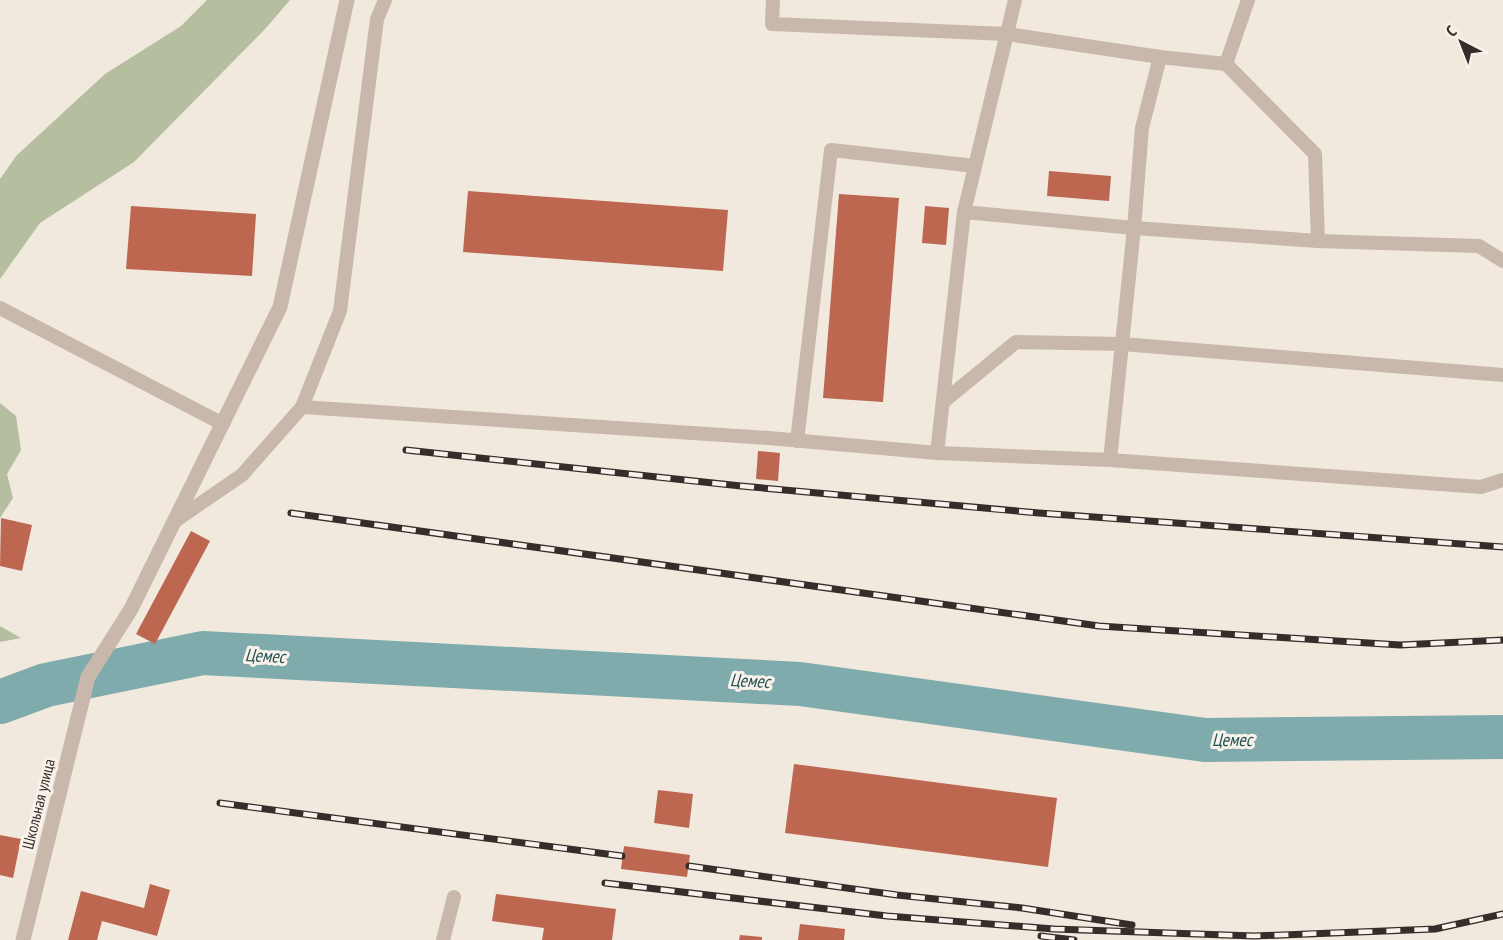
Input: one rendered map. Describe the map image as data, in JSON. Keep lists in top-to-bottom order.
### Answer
{
  "streets": {
    "street": ["Школьная улица"]
  },
  "water": ["Цемес"],
  "north": "top left"
}
